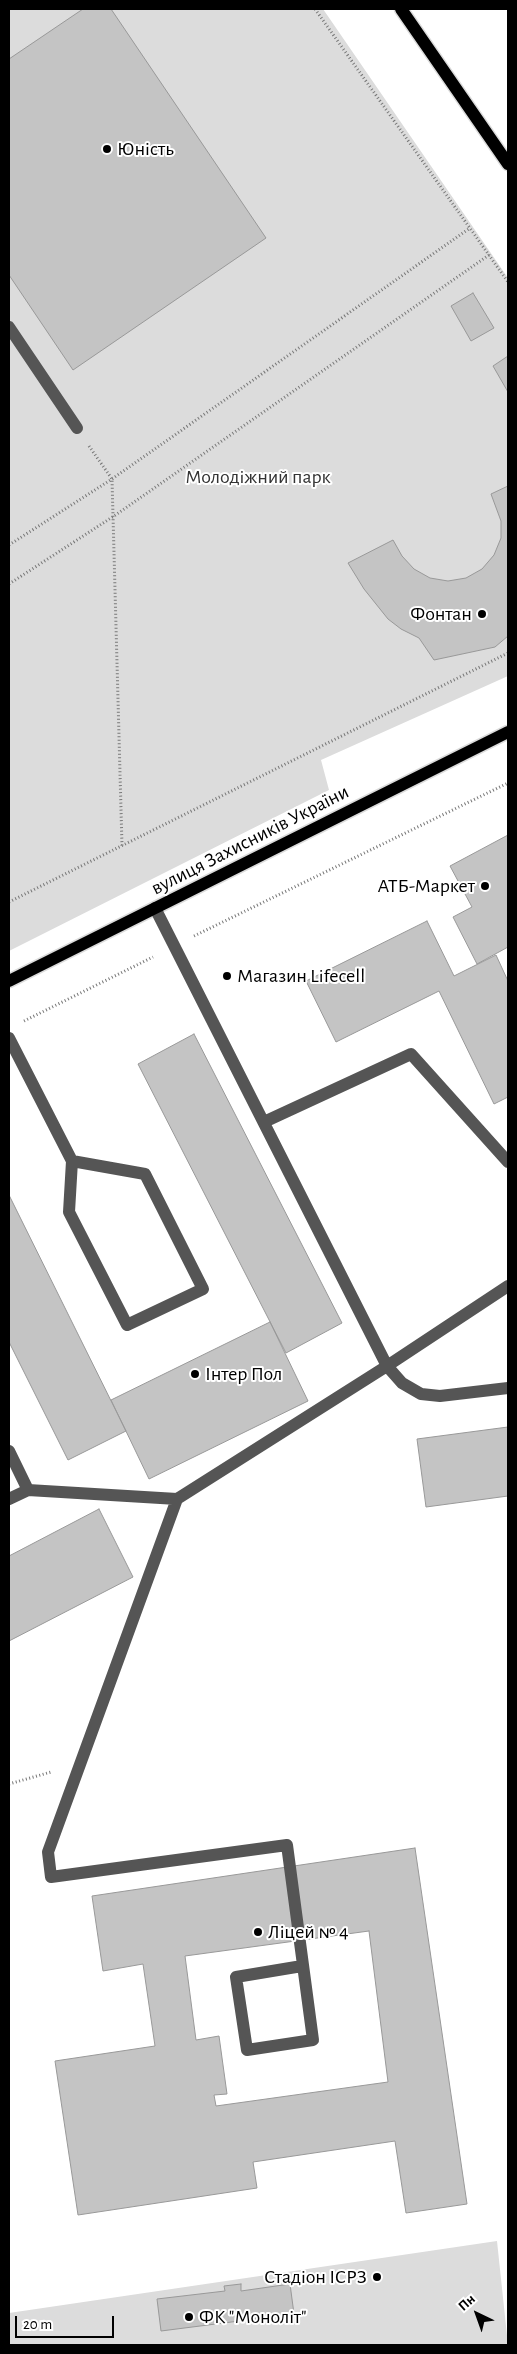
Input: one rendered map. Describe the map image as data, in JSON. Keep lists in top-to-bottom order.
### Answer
{
  "streets": {
    "main road": ["вулиця Захисників України"]
  },
  "parks": ["Молодіжний парк"],
  "places": [
    "Юність",
    "Фонтан",
    "АТБ-Маркет",
    "Магазин Lifecell",
    "Інтер Пол",
    "Ліцей № 4",
    "Стадіон ІСРЗ",
    "ФК \"Моноліт\""
  ],
  "scale_bar": "20 m",
  "north": "top left"
}
